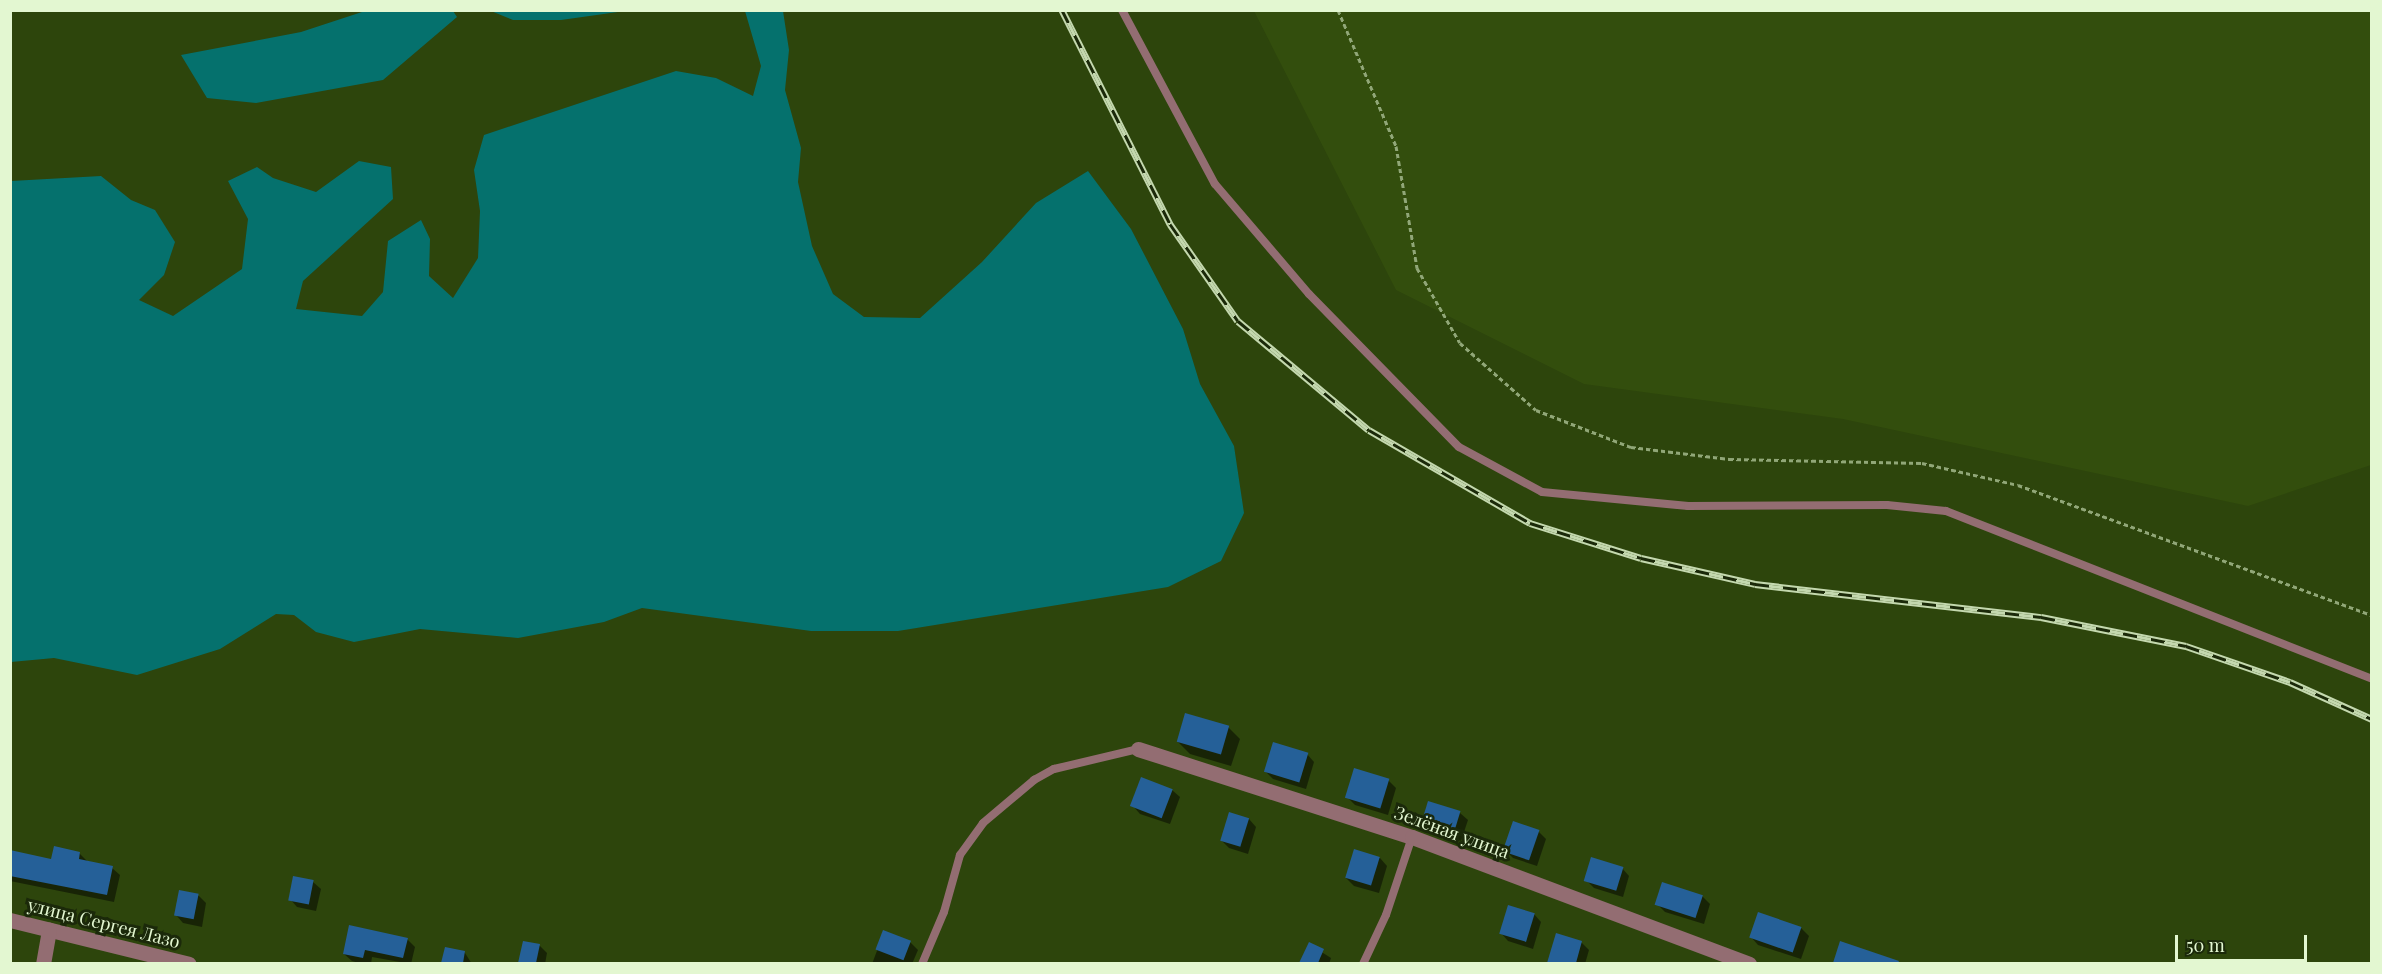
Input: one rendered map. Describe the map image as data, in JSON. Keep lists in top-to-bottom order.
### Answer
{
  "streets": {
    "street": ["Зелёная улица", "улица Сергея Лазо"]
  },
  "scale_bar": "50 m"
}
